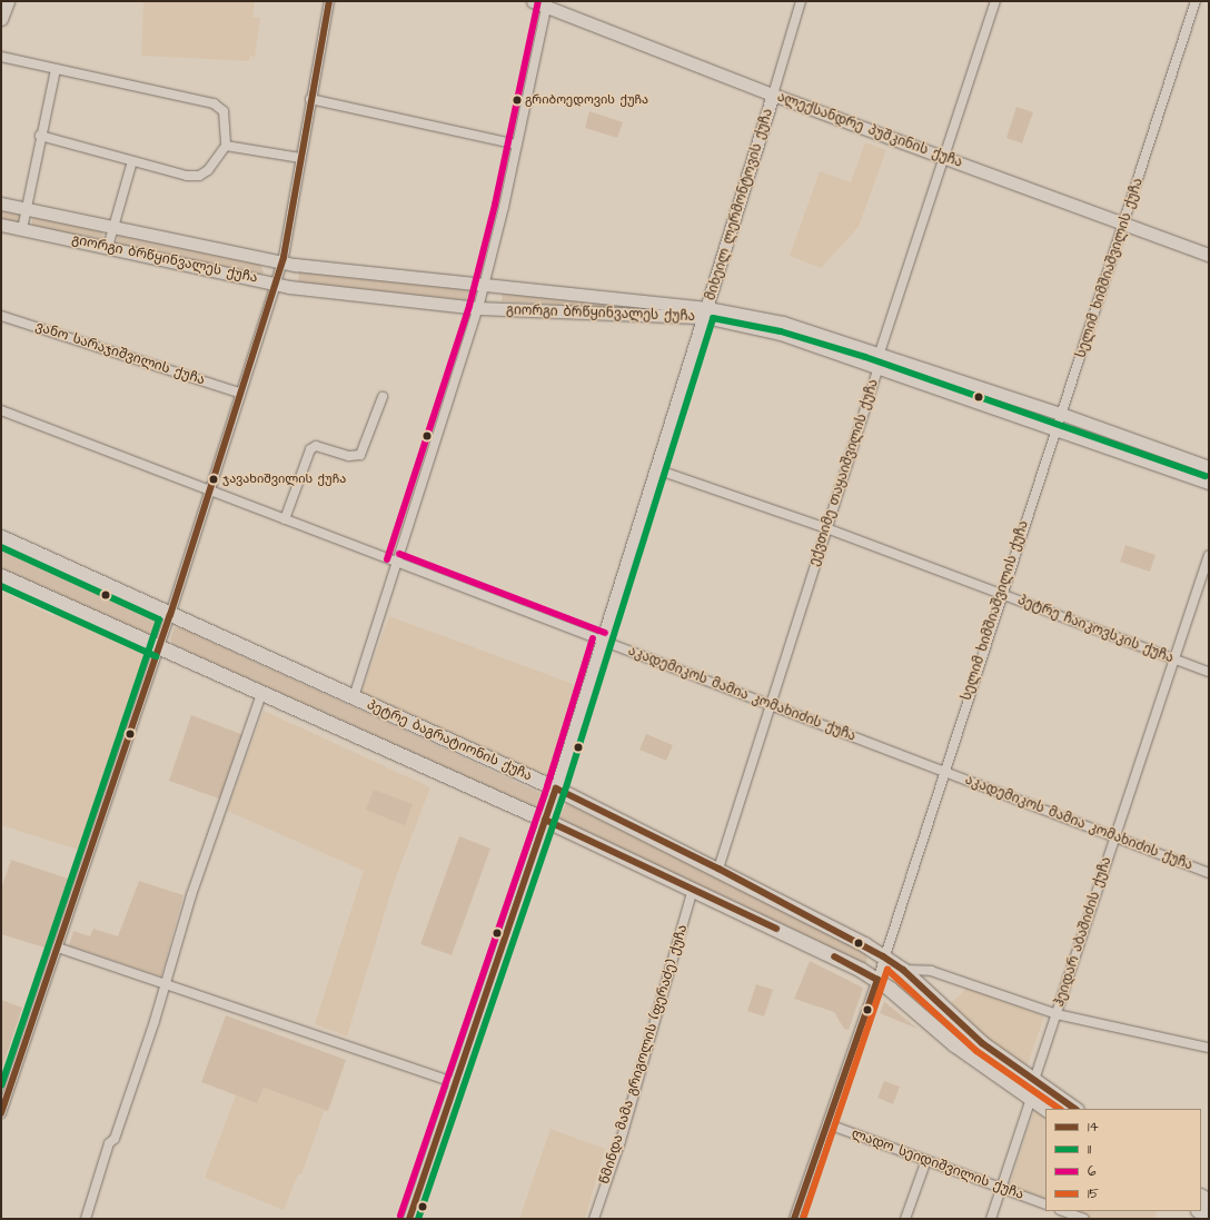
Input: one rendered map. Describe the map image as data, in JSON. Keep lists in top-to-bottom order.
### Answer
{
  "streets": {
    "main road": ["პეტრე ბაგრატიონის ქუჩა"],
    "street": [
      "ალექსანდრე პუშკინის ქუჩა",
      "მიხეილ ლერმონტოვის ქუჩა",
      "გიორგი ბრწყინვალეს ქუჩა",
      "სელიმ ხიმშიაშვილის ქუჩა",
      "ვანო სარაჯიშვილის ქუჩა",
      "ექვთიმე თაყაიშვილის ქუჩა",
      "პეტრე ჩაიკოვსკის ქუჩა",
      "აკადემიკოს მამია კომახიძის ქუჩა",
      "ჰეიდარ აბაშიძის ქუჩა",
      "წმინდა მამა გრიგოლის (ფერაძე) ქუჩა",
      "ლადო სეიდიშვილის ქუჩა"
    ]
  },
  "crossings": [
    ["ალექსანდრე პუშკინის ქუჩა", "მიხეილ ლერმონტოვის ქუჩა"],
    ["ალექსანდრე პუშკინის ქუჩა", "სელიმ ხიმშიაშვილის ქუჩა"],
    ["ალექსანდრე პუშკინის ქუჩა", "ექვთიმე თაყაიშვილის ქუჩა"],
    ["მიხეილ ლერმონტოვის ქუჩა", "გიორგი ბრწყინვალეს ქუჩა"],
    ["მიხეილ ლერმონტოვის ქუჩა", "პეტრე ჩაიკოვსკის ქუჩა"],
    ["მიხეილ ლერმონტოვის ქუჩა", "აკადემიკოს მამია კომახიძის ქუჩა"],
    ["მიხეილ ლერმონტოვის ქუჩა", "პეტრე ბაგრატიონის ქუჩა"],
    ["გიორგი ბრწყინვალეს ქუჩა", "სელიმ ხიმშიაშვილის ქუჩა"],
    ["გიორგი ბრწყინვალეს ქუჩა", "ექვთიმე თაყაიშვილის ქუჩა"],
    ["სელიმ ხიმშიაშვილის ქუჩა", "პეტრე ჩაიკოვსკის ქუჩა"],
    ["სელიმ ხიმშიაშვილის ქუჩა", "აკადემიკოს მამია კომახიძის ქუჩა"],
    ["სელიმ ხიმშიაშვილის ქუჩა", "პეტრე ბაგრატიონის ქუჩა"],
    ["სელიმ ხიმშიაშვილის ქუჩა", "ლადო სეიდიშვილის ქუჩა"],
    ["ექვთიმე თაყაიშვილის ქუჩა", "პეტრე ჩაიკოვსკის ქუჩა"],
    ["ექვთიმე თაყაიშვილის ქუჩა", "აკადემიკოს მამია კომახიძის ქუჩა"],
    ["ექვთიმე თაყაიშვილის ქუჩა", "პეტრე ბაგრატიონის ქუჩა"],
    ["პეტრე ჩაიკოვსკის ქუჩა", "ჰეიდარ აბაშიძის ქუჩა"],
    ["აკადემიკოს მამია კომახიძის ქუჩა", "ჰეიდარ აბაშიძის ქუჩა"],
    ["პეტრე ბაგრატიონის ქუჩა", "ჰეიდარ აბაშიძის ქუჩა"]
  ],
  "places": ["გრიბოედოვის ქუჩა", "ჯავახიშვილის ქუჩა"],
  "lines": [
    "transit line 14",
    "transit line 6",
    "transit line 11",
    "transit line 15"
  ],
  "legend": [
    "14",
    "11",
    "6",
    "15"
  ]
}
